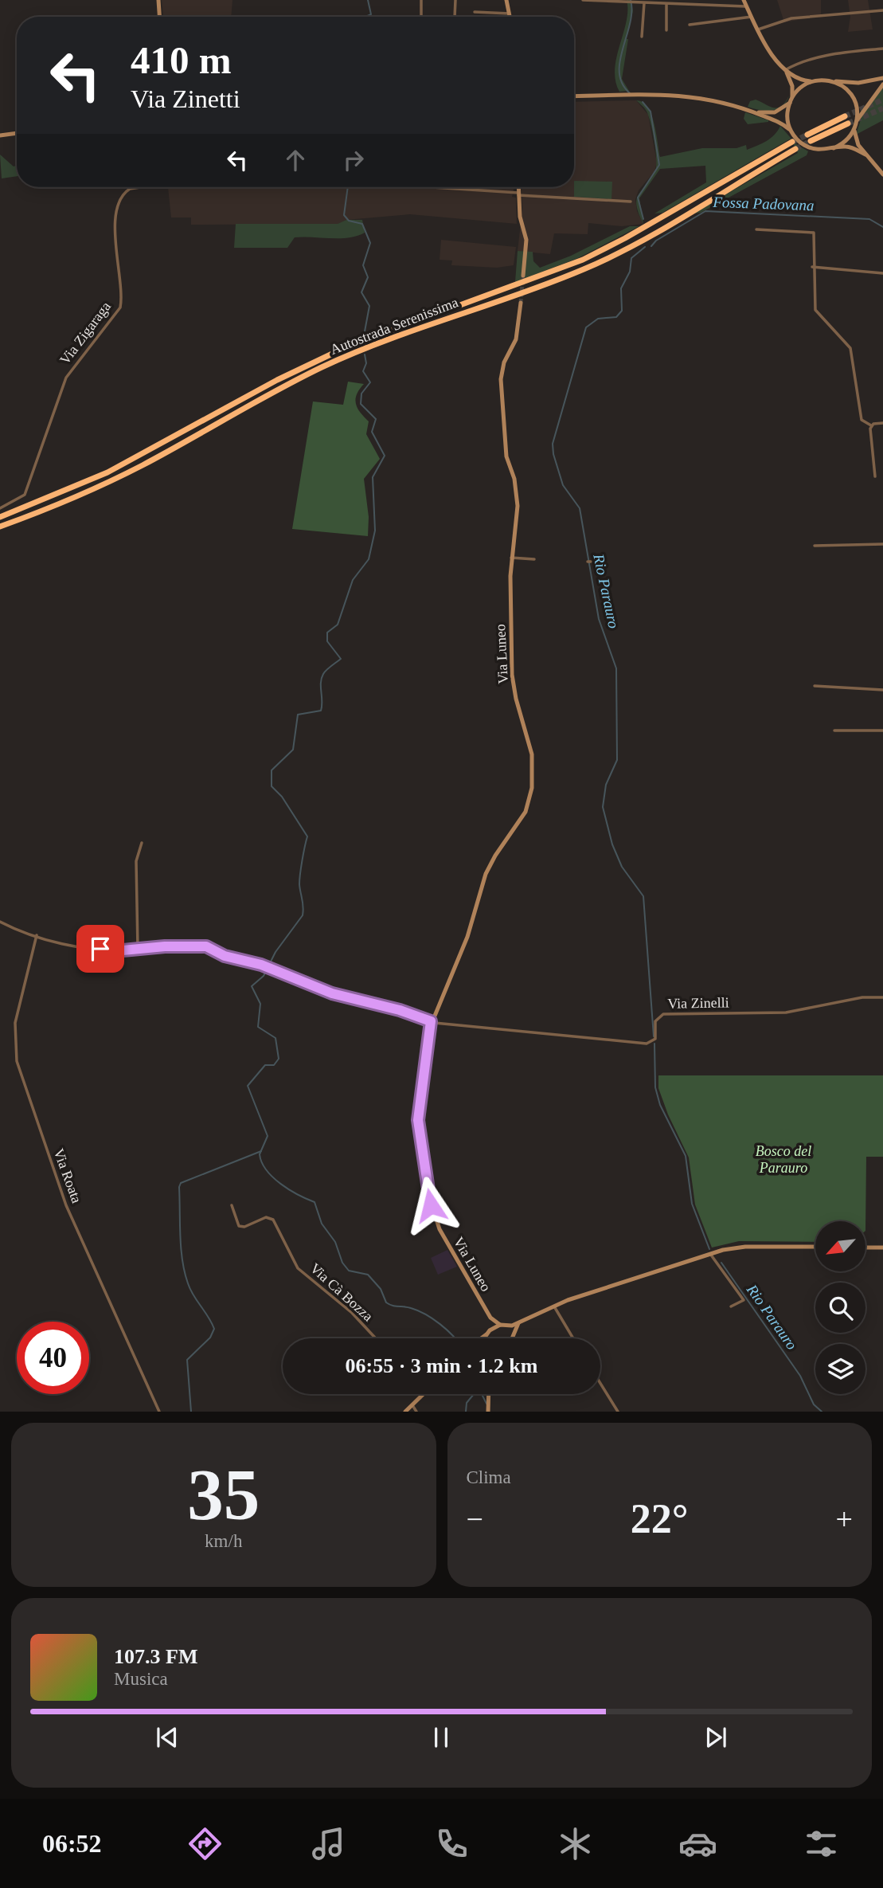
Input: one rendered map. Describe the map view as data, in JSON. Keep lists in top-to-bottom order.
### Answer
{
  "streets": {
    "highway": ["Autostrada Serenissima"],
    "street": [
      "Via Zigaraga",
      "Via Luneo",
      "Via Zinelli",
      "Via Roata",
      "Via Cà Bozza"
    ]
  },
  "crossings": [
    ["Via Luneo", "Via Zinelli"]
  ],
  "water": ["Fossa Padovana", "Rio Parauro"],
  "parks": ["Bosco del Parauro"],
  "north": "bottom left",
  "page": {
    "turn": ["410 m", "Via Zinetti"],
    "limit": "40",
    "trip": "06:55 · 3 min · 1.2 km",
    "tile": [
      ["35", "km/h"],
      "Clima"
    ],
    "heat": ["−", "22°", "+"],
    "song": ["107.3 FM", "Musica"],
    "tabs": "06:52"
  }
}
